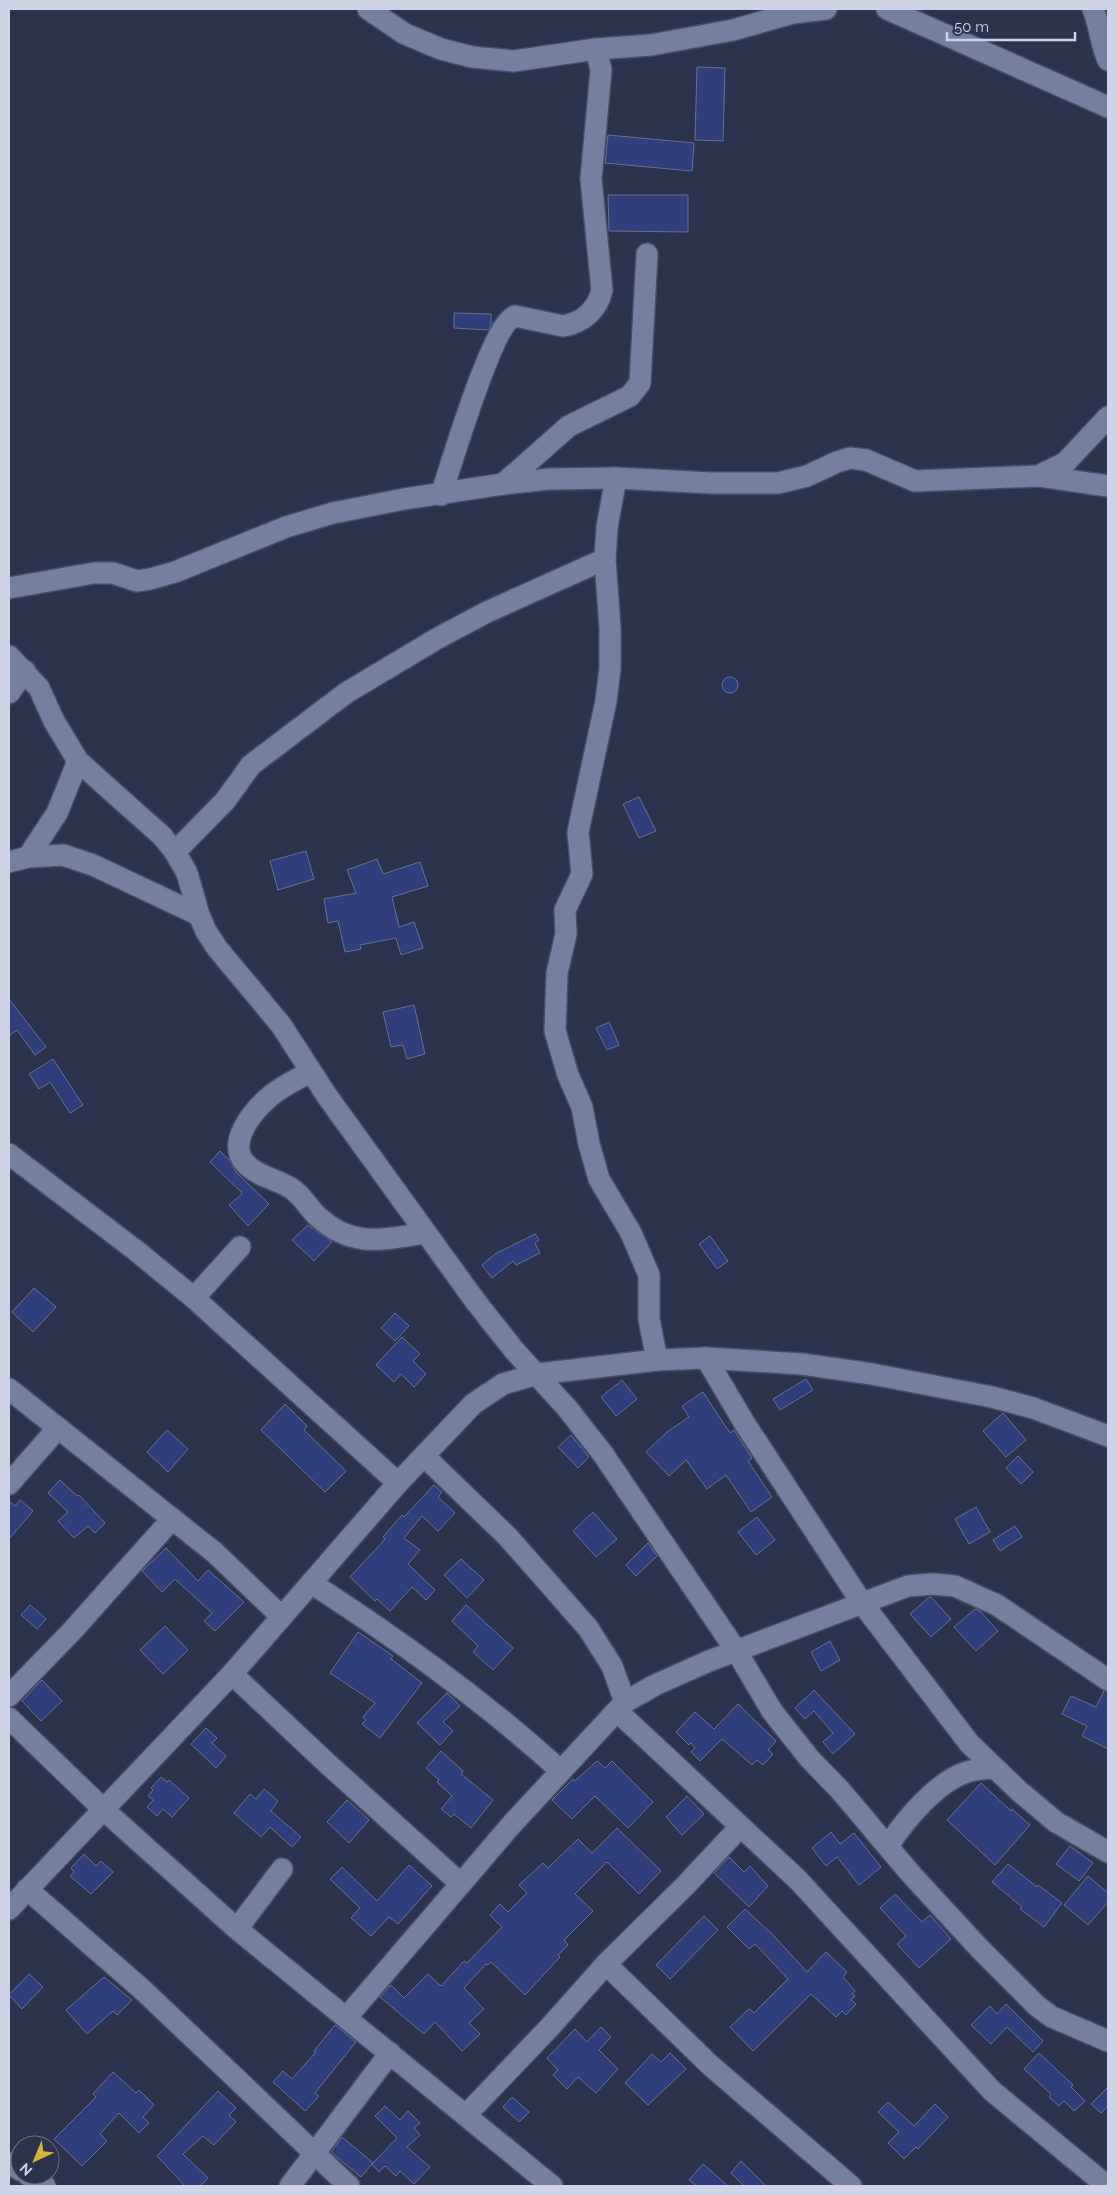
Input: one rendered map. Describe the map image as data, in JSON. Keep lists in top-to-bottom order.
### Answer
{
  "scale_bar": "50 m",
  "north": "bottom left"
}
